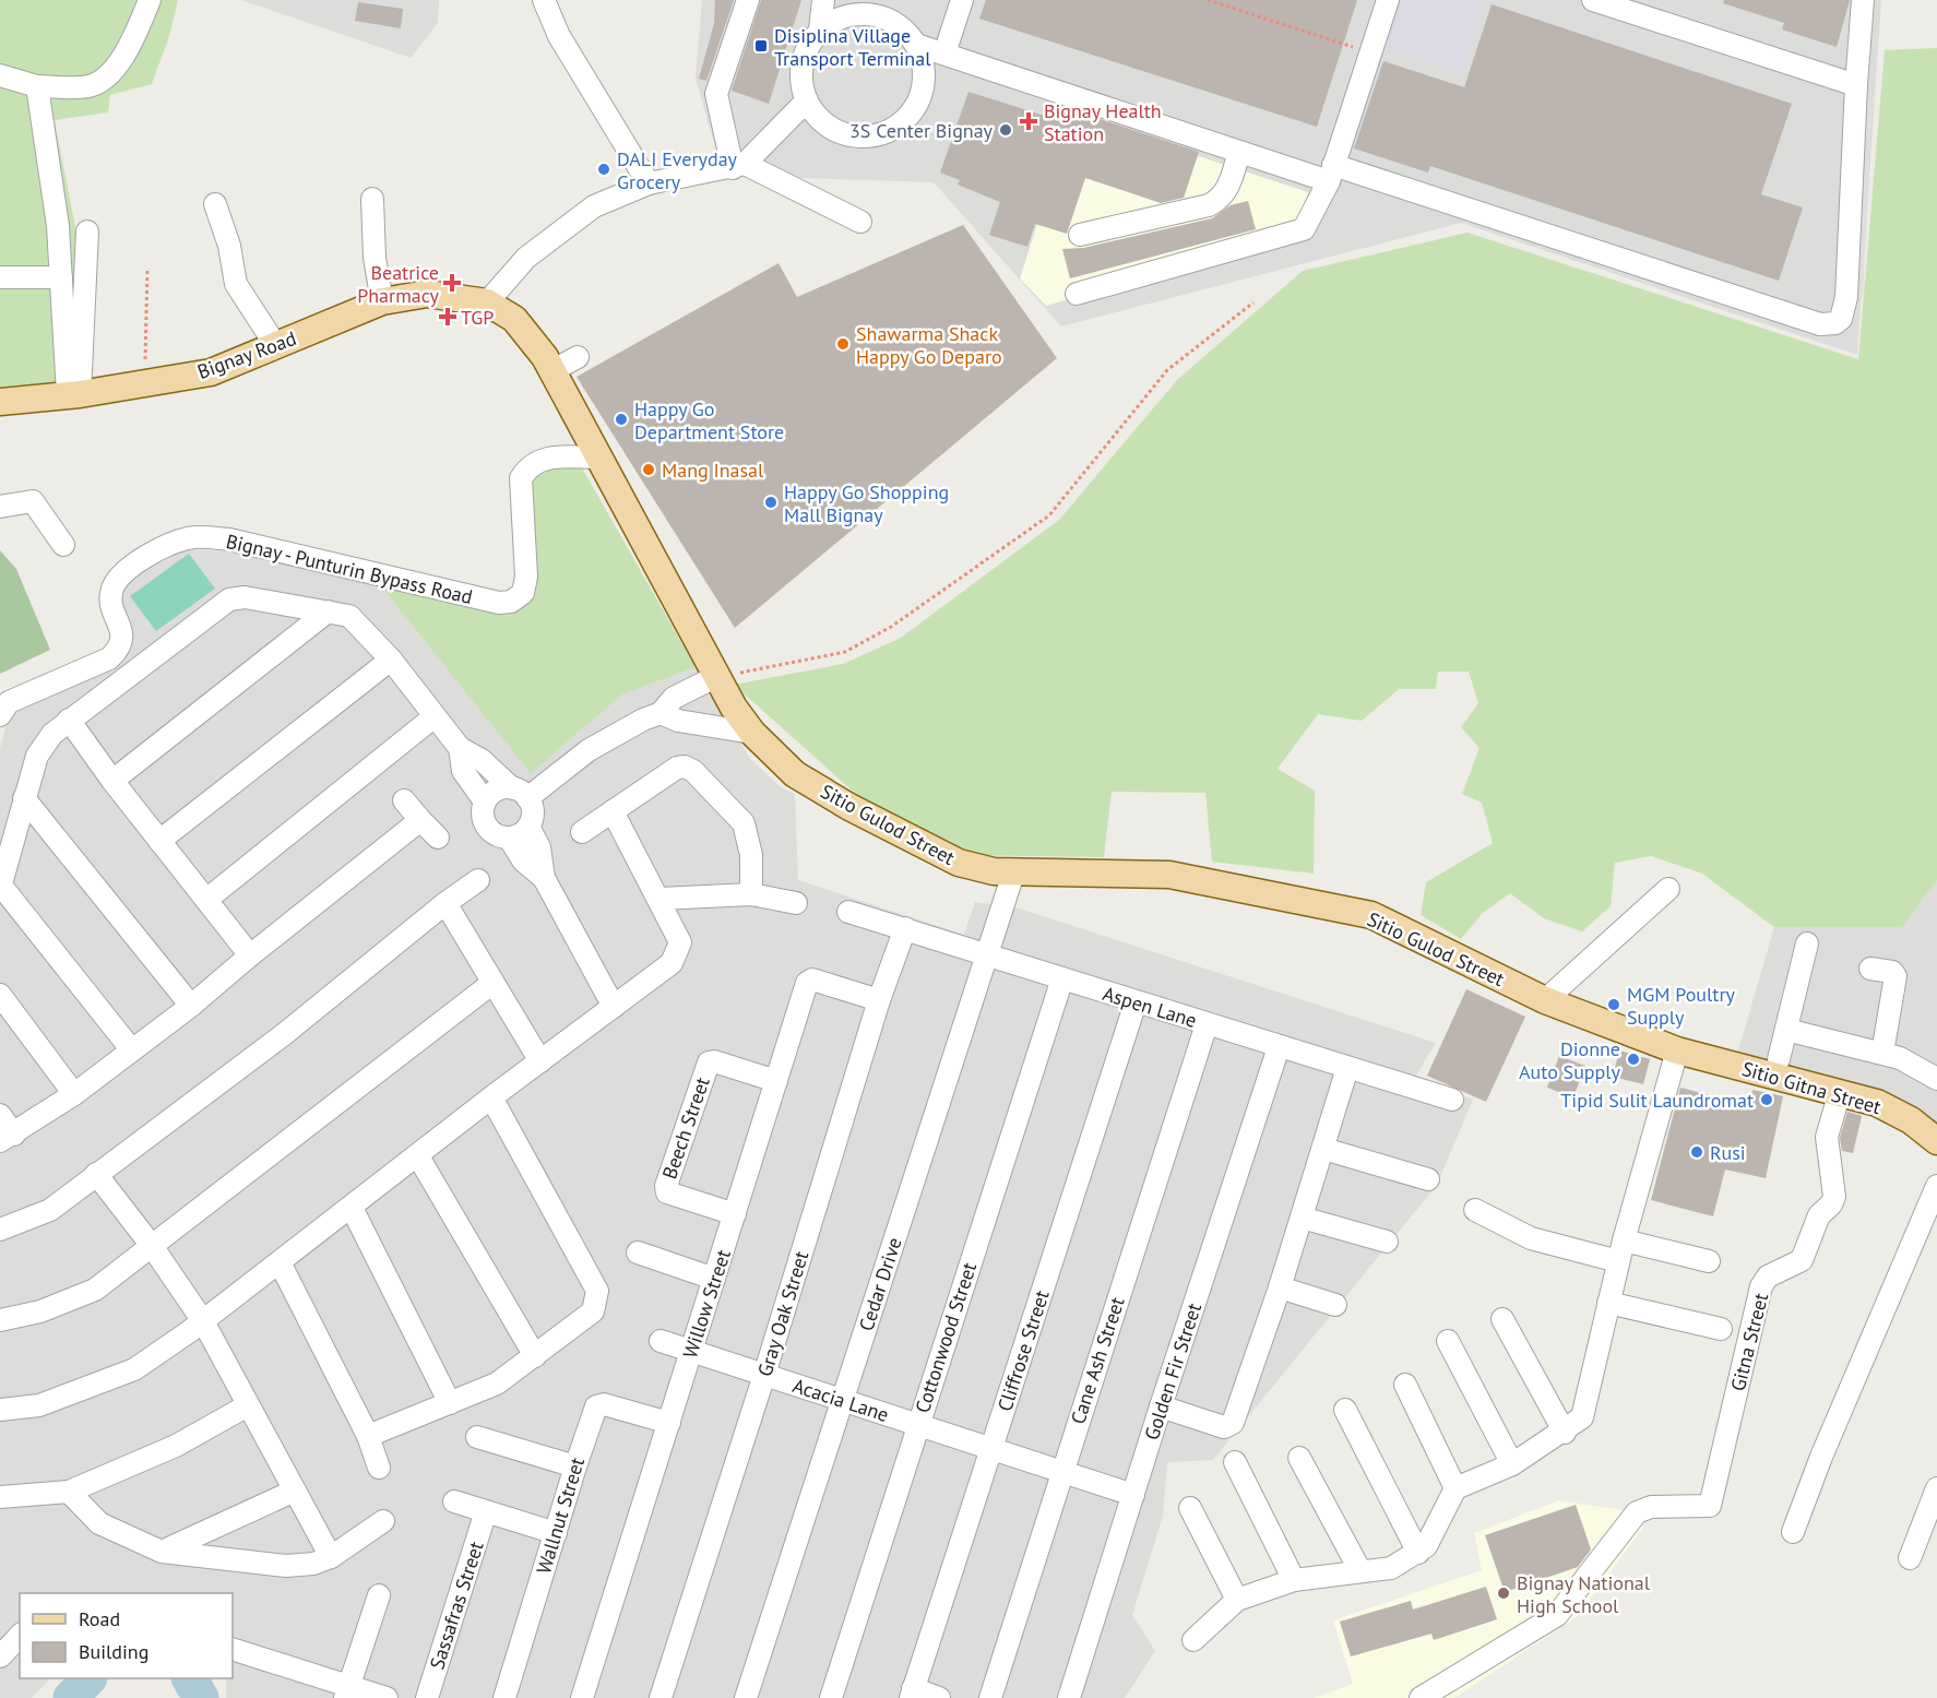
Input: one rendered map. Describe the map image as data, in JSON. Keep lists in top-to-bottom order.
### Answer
{
  "streets": {
    "main road": ["Bignay Road", "Sitio Gulod Street", "Sitio Gitna Street"],
    "street": [
      "Bignay - Punturin Bypass Road",
      "Aspen Lane",
      "Beech Street",
      "Cedar Drive",
      "Willow Street",
      "Gray Oak Street",
      "Cottonwood Street",
      "Gitna Street",
      "Cliffrose Street",
      "Cane Ash Street",
      "Golden Fir Street",
      "Acacia Lane",
      "Wallnut Street",
      "Sassafras Street"
    ]
  },
  "crossings": [
    ["Bignay Road", "Sitio Gulod Street"],
    ["Bignay - Punturin Bypass Road", "Sitio Gulod Street"],
    ["Sitio Gulod Street", "Sitio Gitna Street"],
    ["Sitio Gulod Street", "Cedar Drive"],
    ["Aspen Lane", "Cedar Drive"],
    ["Aspen Lane", "Gray Oak Street"],
    ["Aspen Lane", "Cottonwood Street"],
    ["Aspen Lane", "Cliffrose Street"],
    ["Aspen Lane", "Cane Ash Street"],
    ["Aspen Lane", "Golden Fir Street"],
    ["Sitio Gitna Street", "Gitna Street"],
    ["Beech Street", "Willow Street"],
    ["Cedar Drive", "Acacia Lane"],
    ["Willow Street", "Gray Oak Street"],
    ["Willow Street", "Acacia Lane"],
    ["Willow Street", "Wallnut Street"],
    ["Gray Oak Street", "Acacia Lane"],
    ["Cottonwood Street", "Acacia Lane"],
    ["Cliffrose Street", "Acacia Lane"],
    ["Cane Ash Street", "Acacia Lane"],
    ["Golden Fir Street", "Acacia Lane"]
  ],
  "places": {
    "transit": ["Disiplina Village Transport Terminal"],
    "health": ["Bignay Health Station", "Beatrice Pharmacy", "TGP"],
    "other": [
      "3S Center Bignay",
      "DALI Everyday Grocery",
      "Shawarma Shack Happy Go Deparo",
      "Happy Go Department Store",
      "Mang Inasal",
      "Happy Go Shopping Mall Bignay",
      "MGM Poultry Supply",
      "Dionne Auto Supply",
      "Tipid Sulit Laundromat",
      "Rusi",
      "Bignay National High School"
    ]
  },
  "legend": ["Road", "Building"]
}
